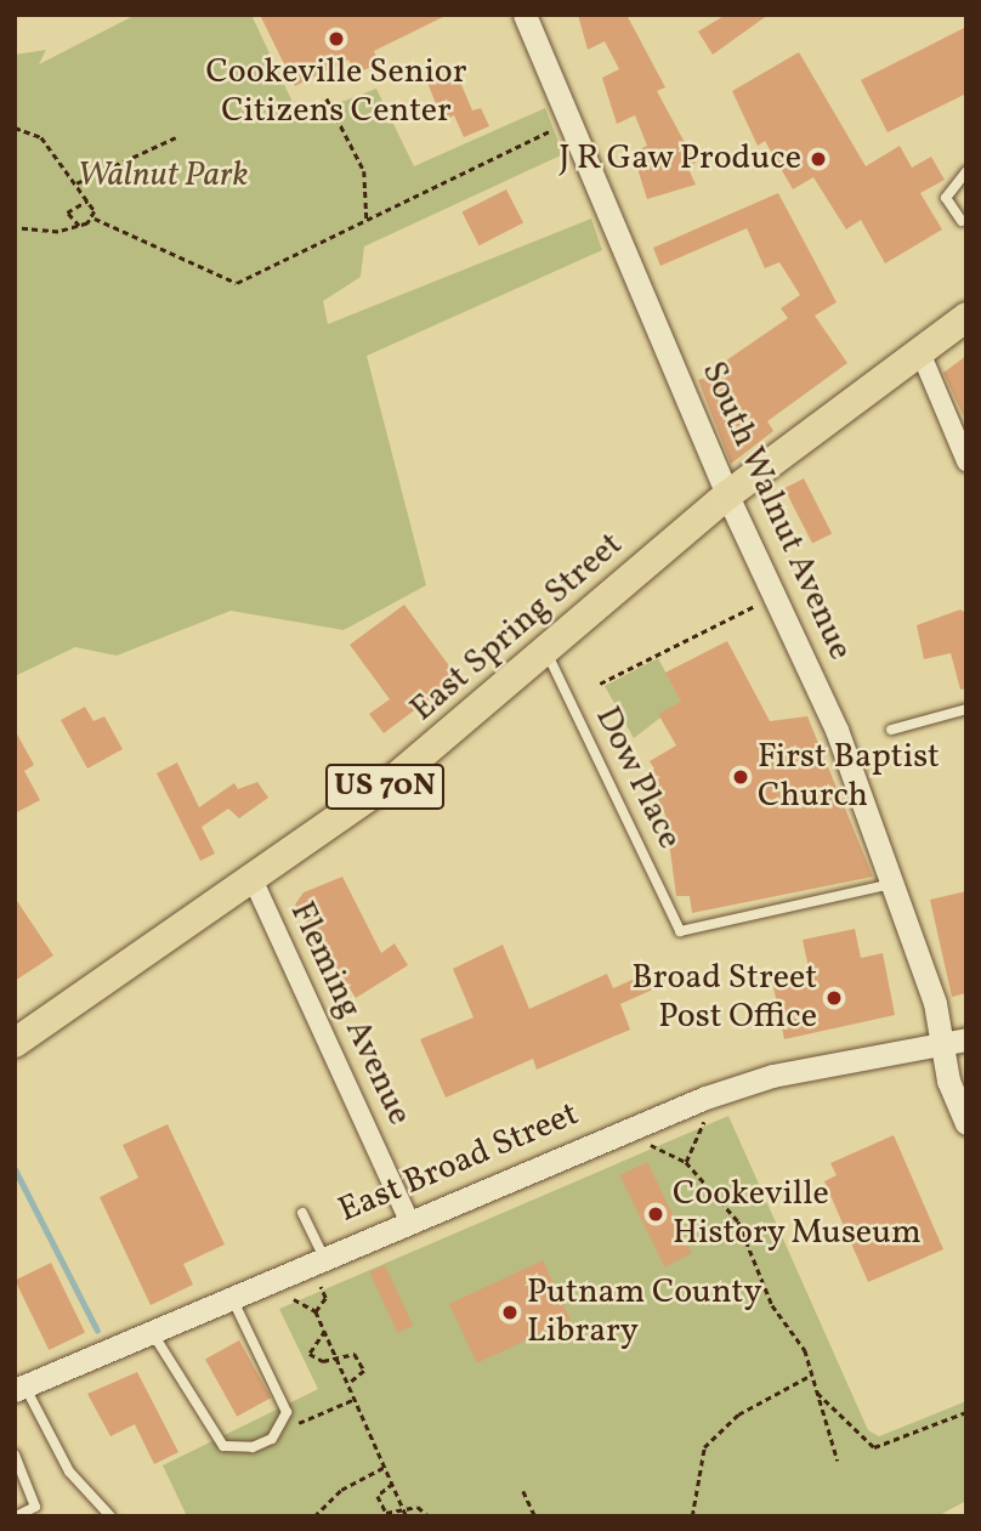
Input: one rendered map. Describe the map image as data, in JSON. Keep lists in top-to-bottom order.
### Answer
{
  "streets": {
    "main road": ["East Spring Street", "US 70N"],
    "street": ["South Walnut Avenue", "Fleming Avenue", "East Broad Street"],
    "lane": ["Dow Place"]
  },
  "crossings": [
    ["South Walnut Avenue", "East Spring Street"],
    ["South Walnut Avenue", "Dow Place"],
    ["South Walnut Avenue", "US 70N"],
    ["South Walnut Avenue", "East Broad Street"],
    ["East Spring Street", "Dow Place"],
    ["East Spring Street", "US 70N"],
    ["East Spring Street", "Fleming Avenue"],
    ["Fleming Avenue", "East Broad Street"]
  ],
  "parks": ["Walnut Park"],
  "places": [
    "Cookeville Senior Citizens Center",
    "J R Gaw Produce",
    "First Baptist Church",
    "Broad Street Post Office",
    "Cookeville History Museum",
    "Putnam County Library"
  ]
}
